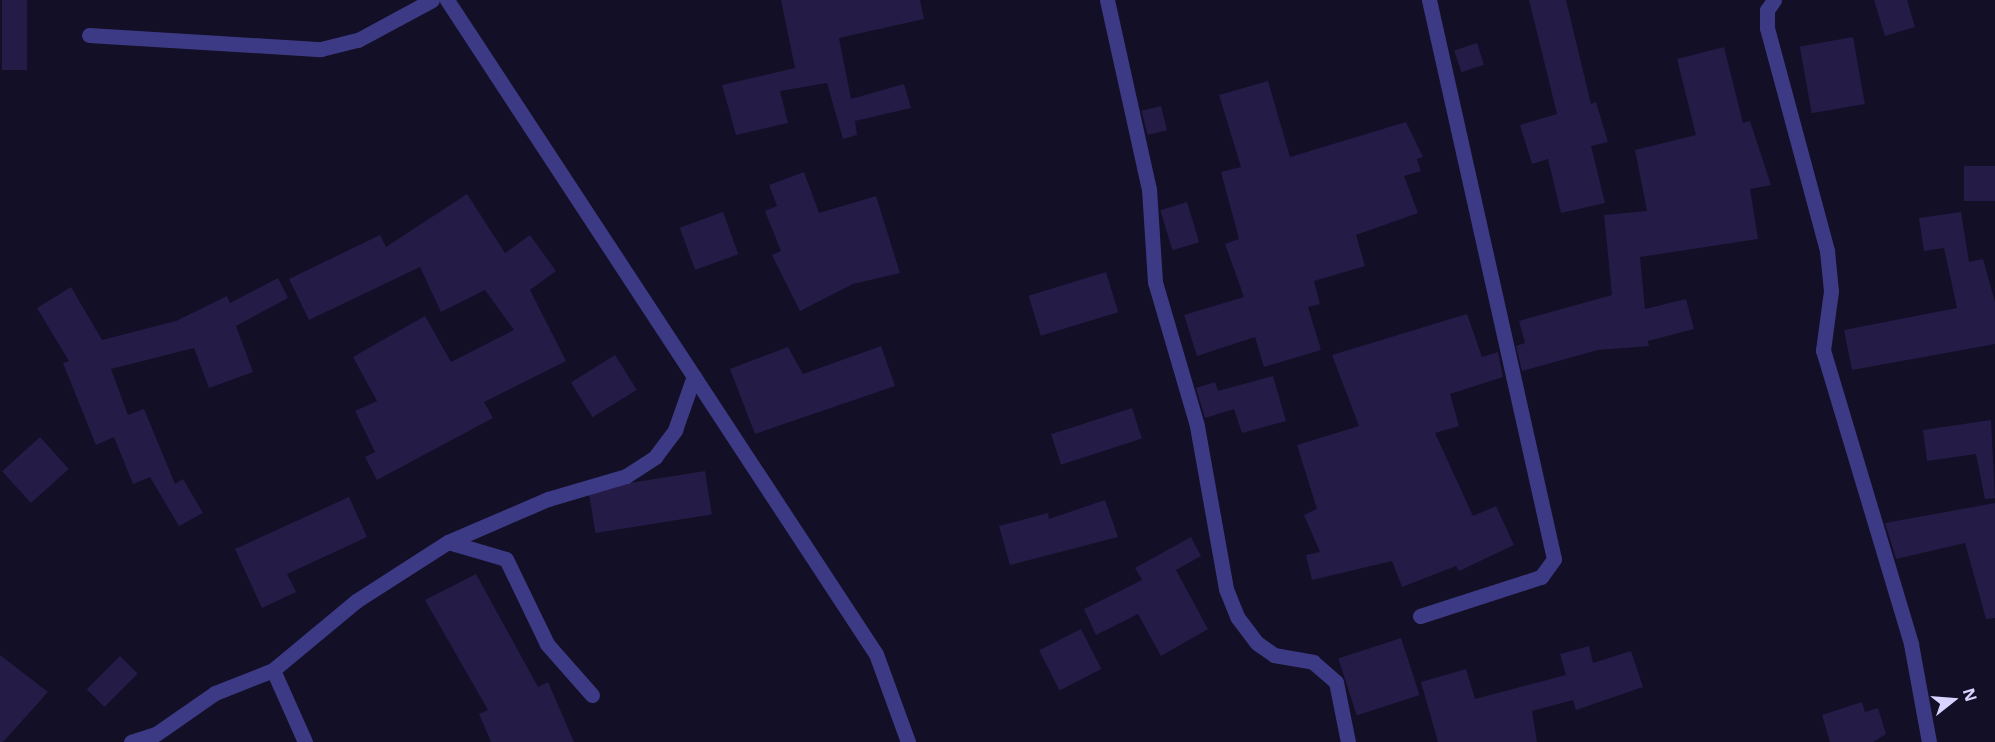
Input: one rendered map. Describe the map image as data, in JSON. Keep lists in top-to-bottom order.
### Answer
{
  "north": "right"
}
